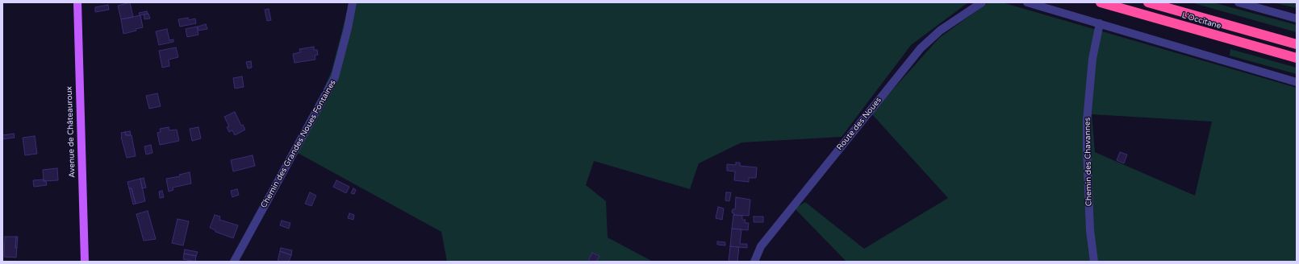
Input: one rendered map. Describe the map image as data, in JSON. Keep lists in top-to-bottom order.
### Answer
{
  "streets": {
    "highway": ["L'Occitane"],
    "main road": ["Avenue de Châteauroux"],
    "street": ["Route des Noues", "Chemin des Grandes Noues Fontaines", "Chemin des Chavannes"]
  }
}
